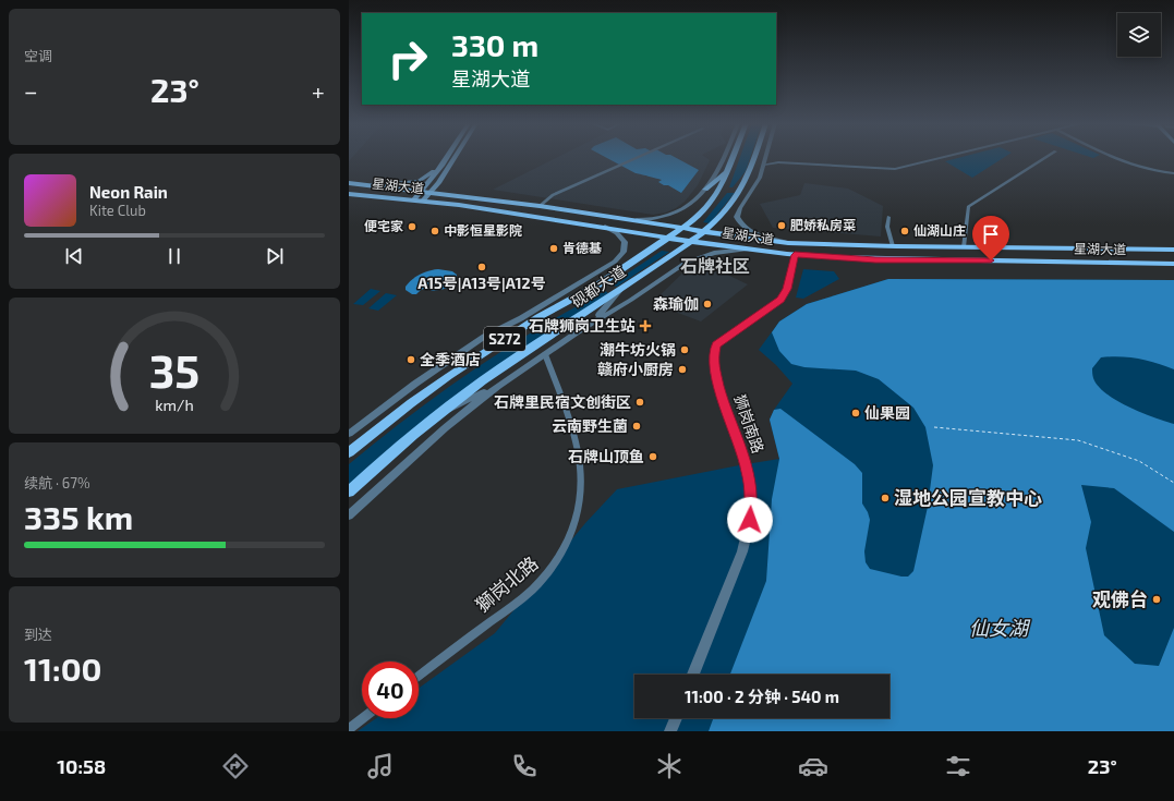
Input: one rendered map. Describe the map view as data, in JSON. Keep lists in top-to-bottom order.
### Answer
{
  "streets": {
    "main road": ["星湖大道", "砚都大道", "S272"],
    "street": ["狮岗南路", "獅岗北路"]
  },
  "crossings": [
    ["星湖大道", "砚都大道"],
    ["星湖大道", "狮岗南路"]
  ],
  "districts": ["石牌社区"],
  "water": ["仙女湖"],
  "places": {
    "other": [
      "肥娇私房菜",
      "便宅家",
      "中影恒星影院",
      "仙湖山庄",
      "肯德基",
      "A15号|A13号|A12号",
      "森瑜伽",
      "潮牛坊火锅",
      "全季酒店",
      "赣府小厨房",
      "石牌里民宿文创街区",
      "仙果园",
      "云南野生菌",
      "石牌山顶鱼",
      "湿地公园宣教中心",
      "观佛台"
    ],
    "health": ["石牌狮岗卫生站"]
  },
  "page": {
    "tile": [
      "空调",
      ["续航 · 67%", "335 km"],
      ["到达", "11:00"]
    ],
    "turn": ["330 m", "星湖大道"],
    "heat": ["−", "23°", "+"],
    "song": ["Neon Rain", "Kite Club"],
    "limit": "40",
    "trip": "11:00 · 2 分钟 · 540 m",
    "tabs": ["10:58", "23°"],
    "gauge": ["35", "km/h"]
  }
}
